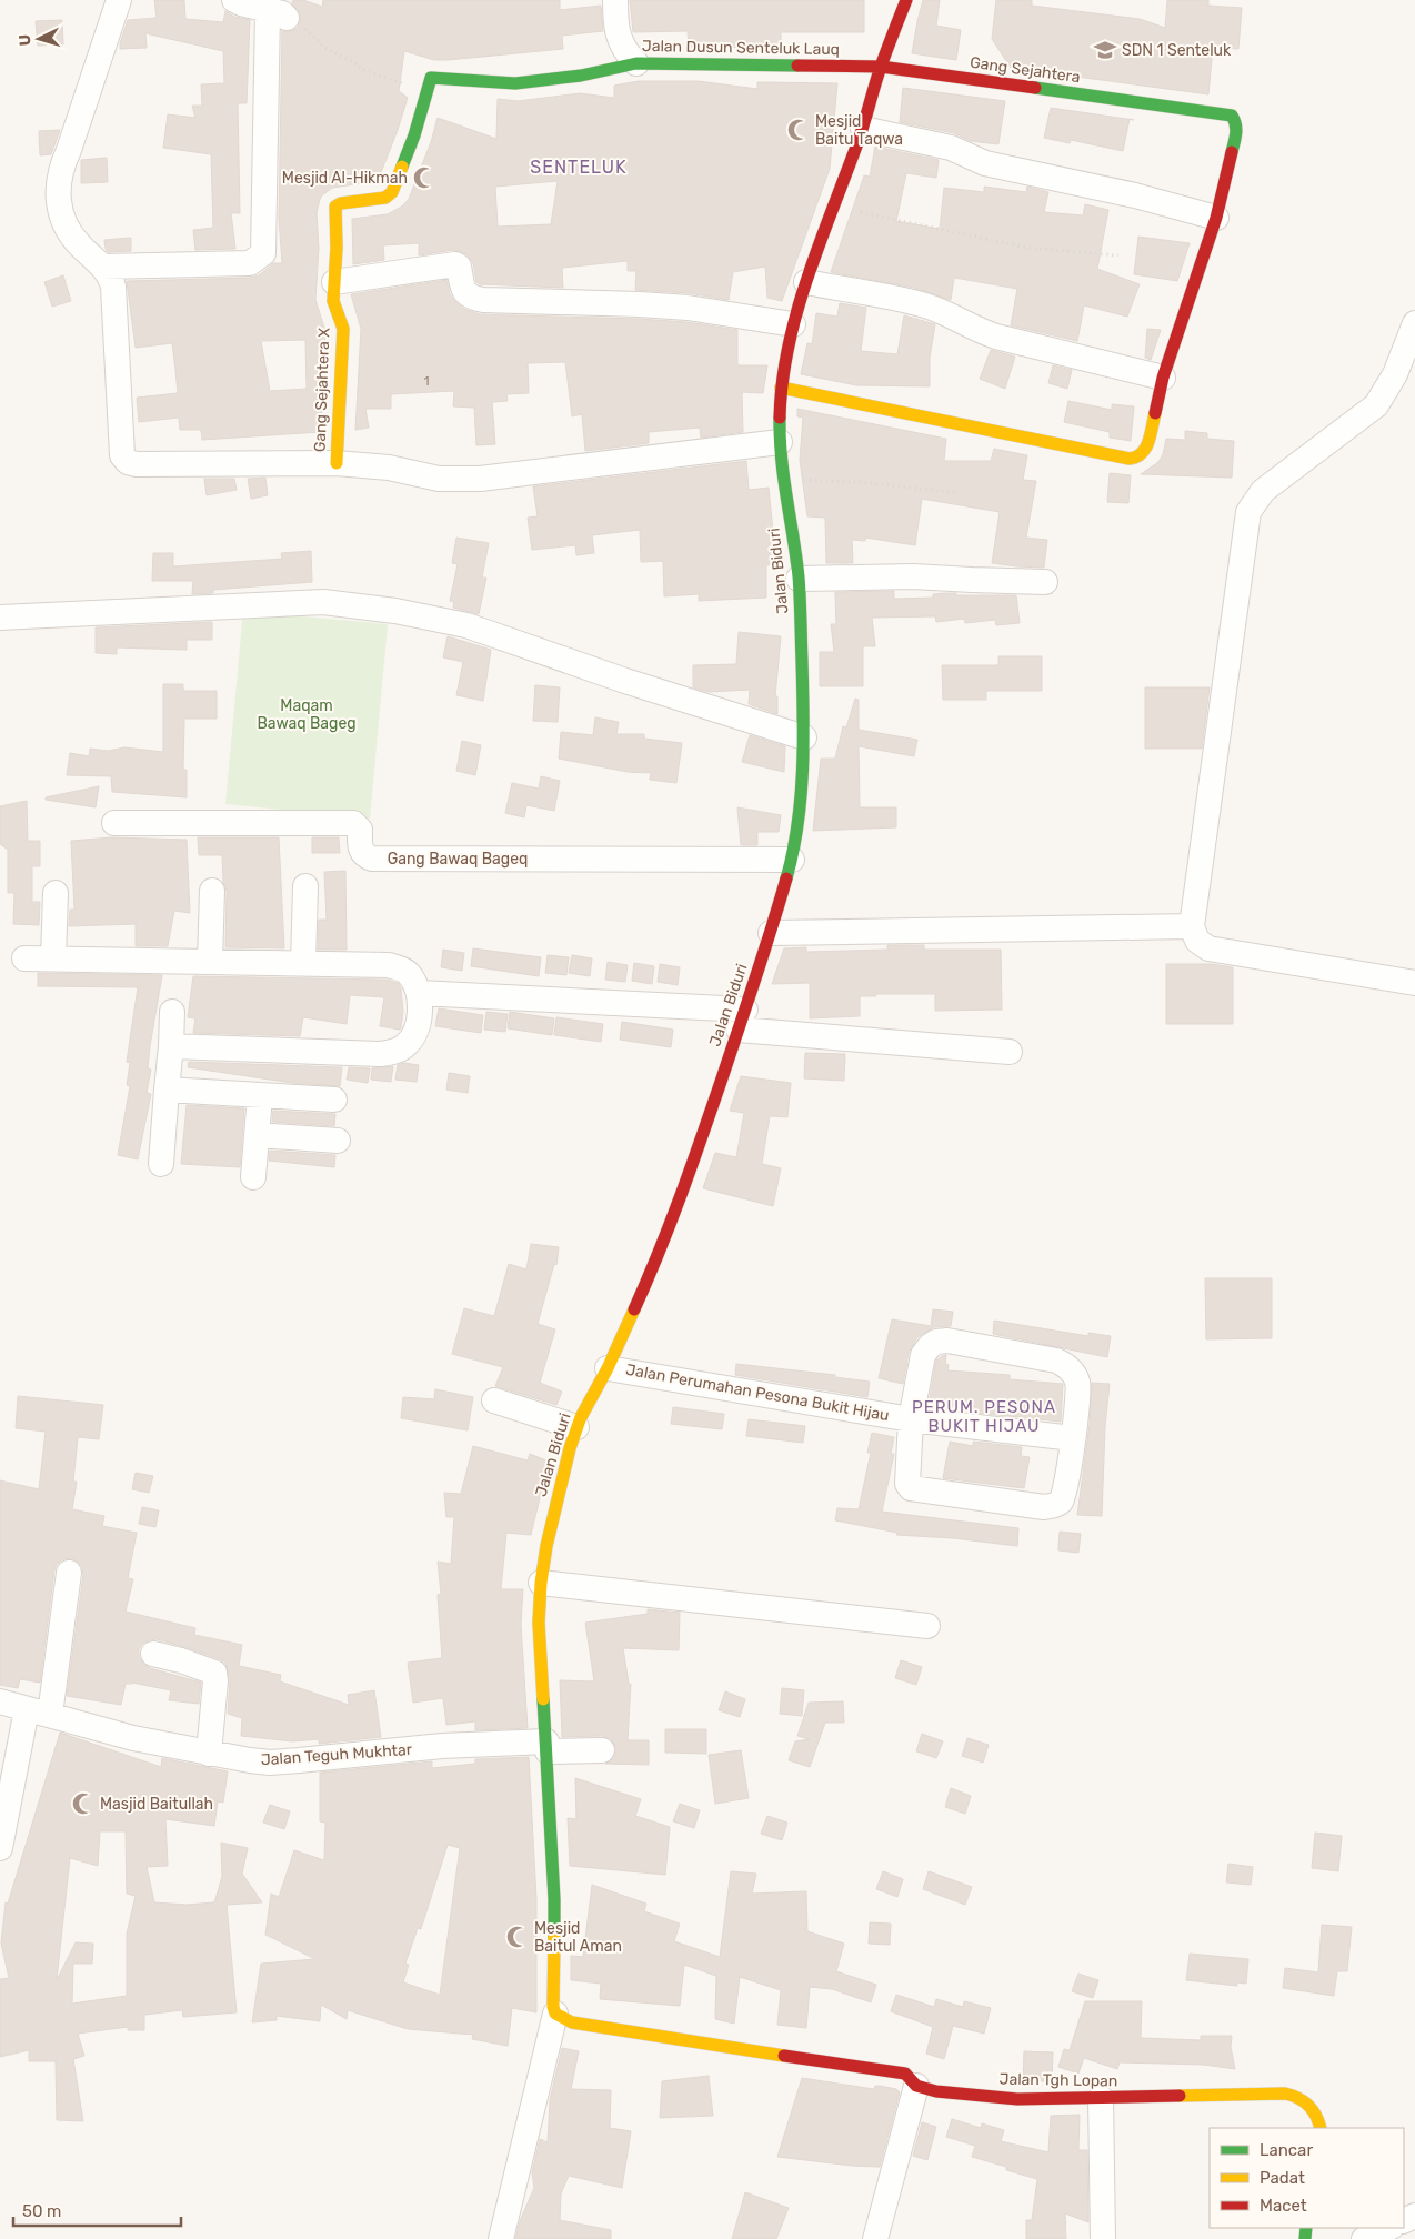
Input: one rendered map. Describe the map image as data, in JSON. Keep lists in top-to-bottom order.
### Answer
{
  "streets": {
    "street": [
      "Jalan Dusun Senteluk Lauq",
      "Gang Sejahtera",
      "Gang Sejahtera X",
      "Jalan Biduri",
      "Gang Bawaq Bageq",
      "Jalan Perumahan Pesona Bukit Hijau",
      "Jalan Teguh Mukhtar",
      "Jalan Tgh Lopan"
    ]
  },
  "crossings": [
    ["Jalan Dusun Senteluk Lauq", "Gang Sejahtera"],
    ["Jalan Dusun Senteluk Lauq", "Gang Sejahtera X"],
    ["Jalan Dusun Senteluk Lauq", "Jalan Biduri"],
    ["Gang Sejahtera", "Jalan Biduri"],
    ["Jalan Biduri", "Gang Bawaq Bageq"],
    ["Jalan Biduri", "Jalan Perumahan Pesona Bukit Hijau"],
    ["Jalan Biduri", "Jalan Teguh Mukhtar"],
    ["Jalan Biduri", "Jalan Tgh Lopan"]
  ],
  "districts": ["SENTELUK", "PERUM. PESONA BUKIT HIJAU"],
  "parks": ["Maqam Bawaq Bageg"],
  "places": {
    "school or university": ["SDN 1 Senteluk"],
    "mosque": [
      "Mesjid Baitu Taqwa",
      "Mesjid Al-Hikmah",
      "Masjid Baitullah",
      "Mesjid Baitul Aman"
    ]
  },
  "house_numbers": ["1"],
  "legend": ["Lancar", "Padat", "Macet"],
  "scale_bar": "50 m",
  "north": "left"
}
